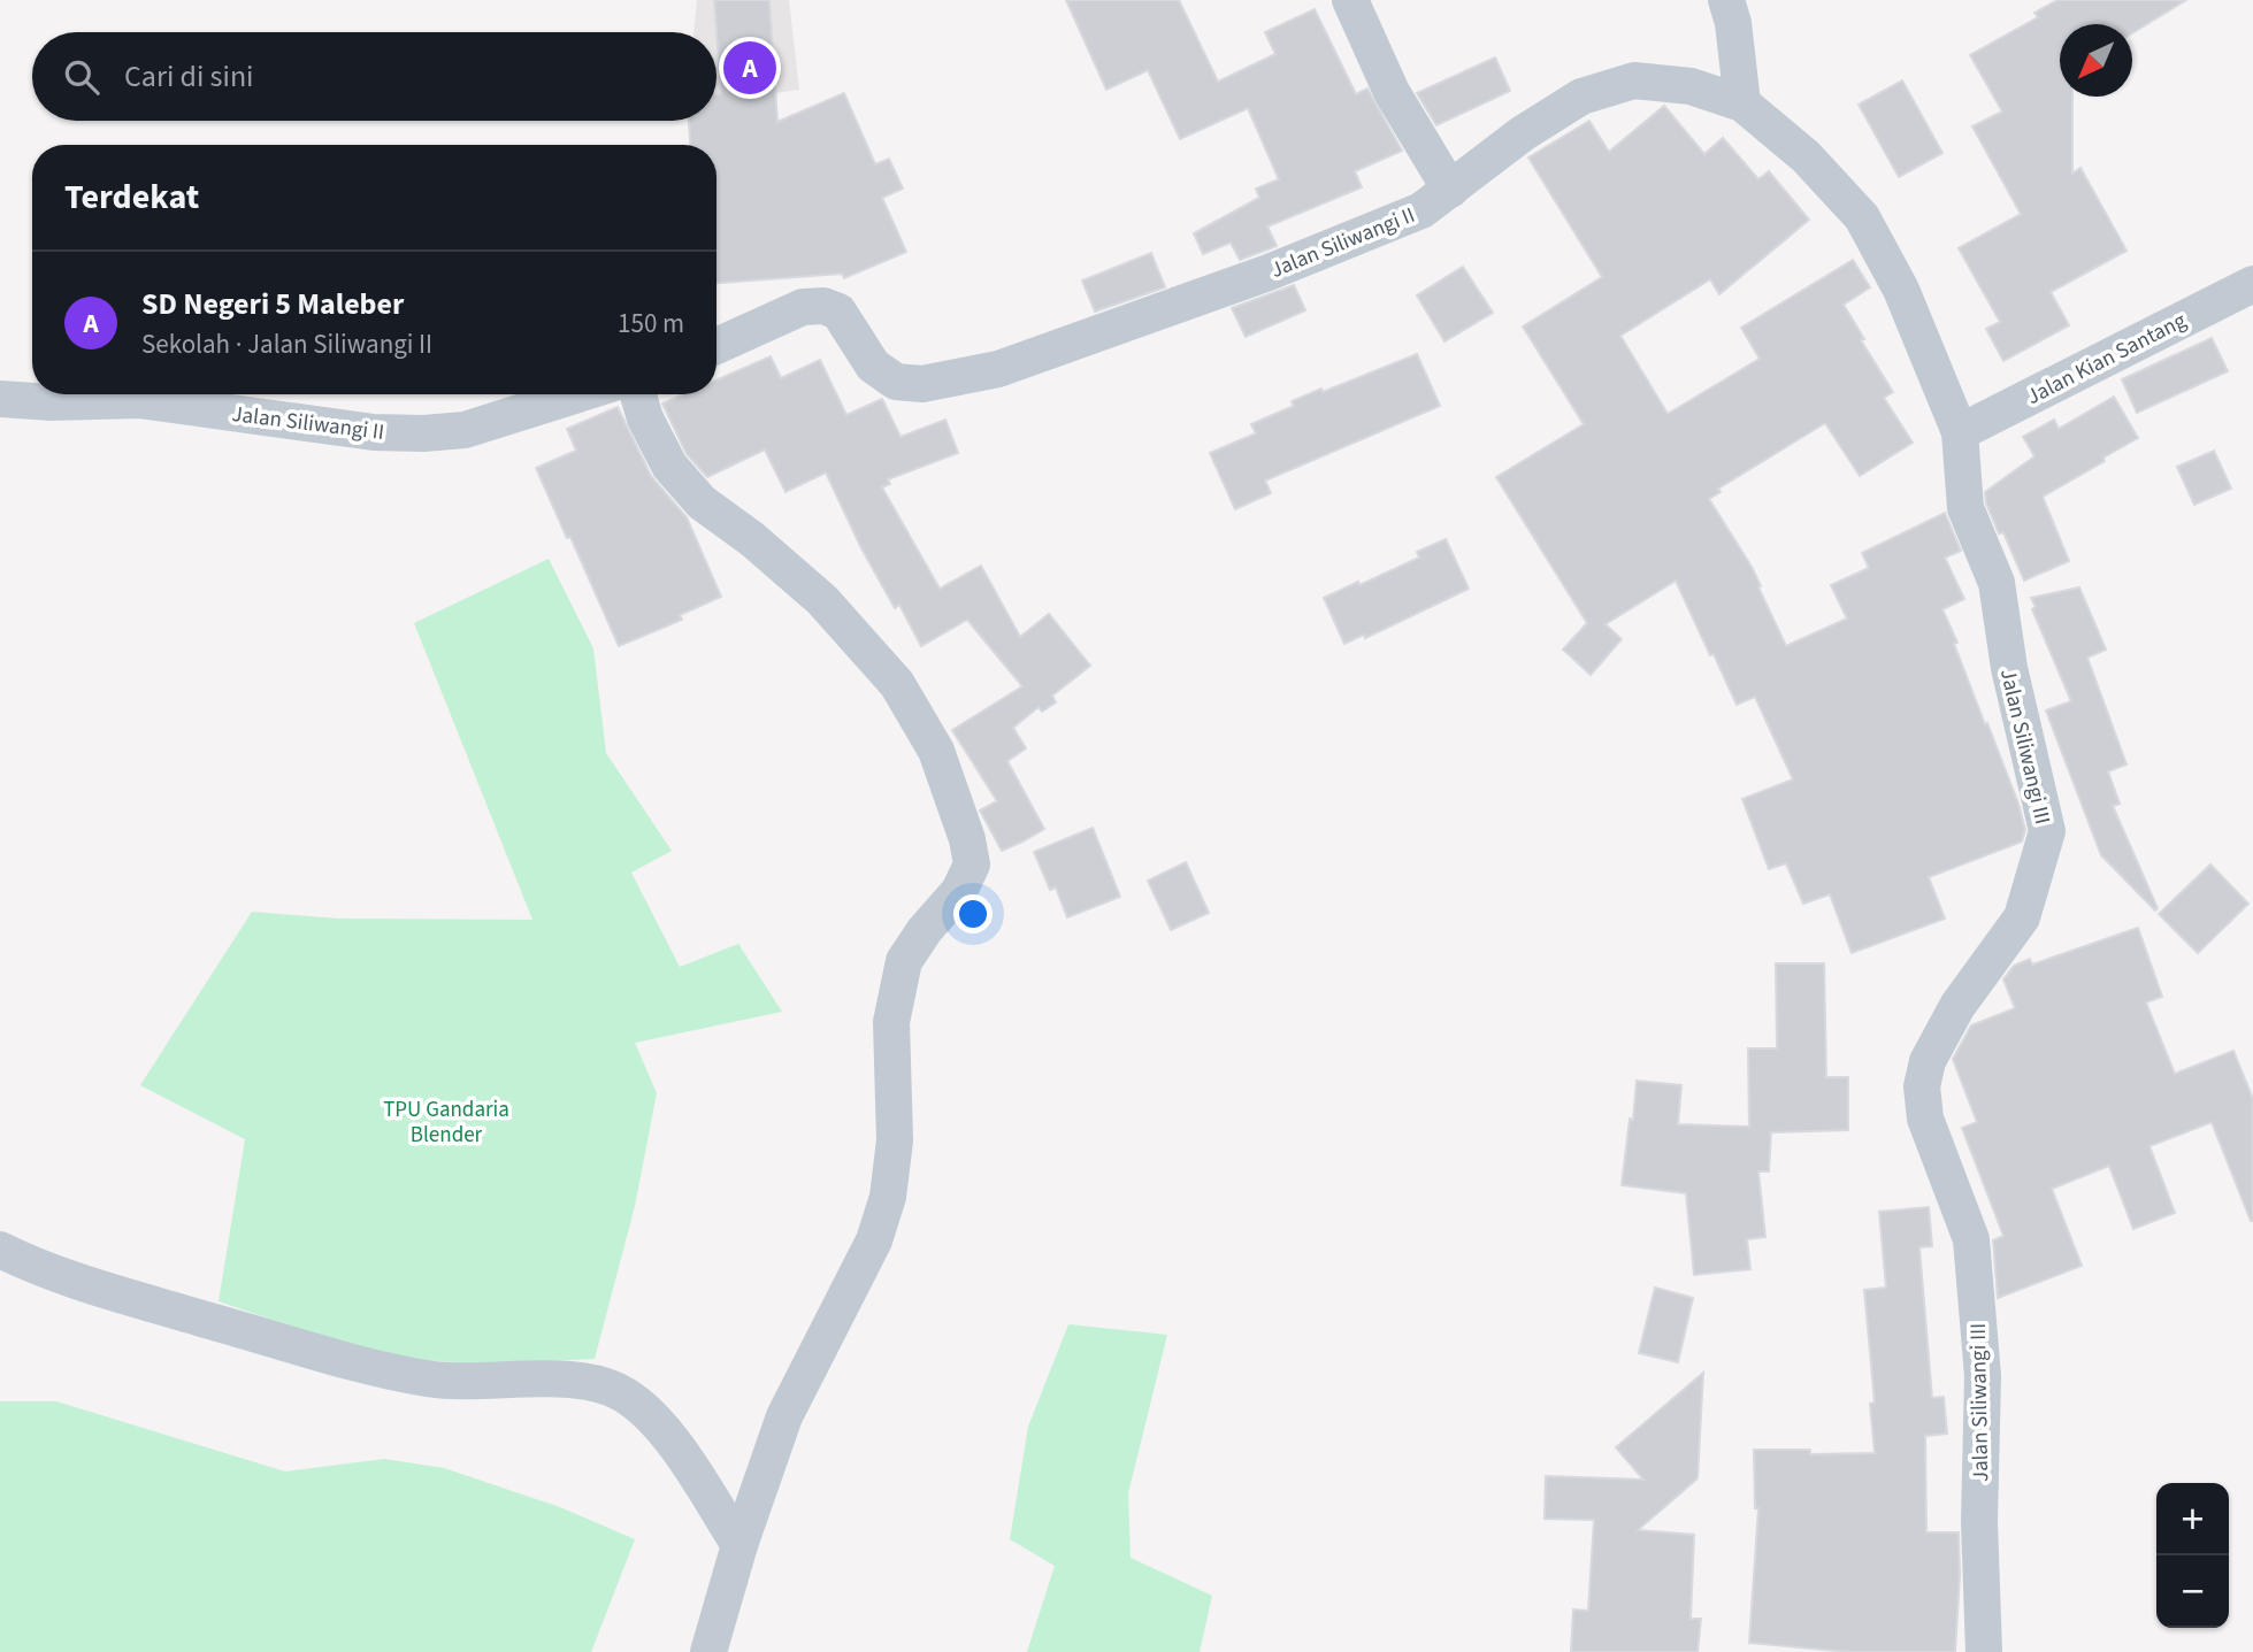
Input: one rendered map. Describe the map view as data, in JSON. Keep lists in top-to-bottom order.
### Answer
{
  "streets": {
    "street": ["Jalan Siliwangi II", "Jalan Kian Santang", "Jalan Siliwangi III"]
  },
  "crossings": [
    ["Jalan Siliwangi II", "Jalan Kian Santang"],
    ["Jalan Siliwangi II", "Jalan Siliwangi III"],
    ["Jalan Kian Santang", "Jalan Siliwangi III"]
  ],
  "parks": ["TPU Gandaria Blender"],
  "north": "bottom left",
  "page": {
    "search": "Cari di sini",
    "pins": "A",
    "heading": "Terdekat",
    "list": [
      {
        "mark": "A",
        "name": "SD Negeri 5 Maleber",
        "note": "Sekolah · Jalan Siliwangi II",
        "value": "150 m"
      }
    ],
    "map_buttons": ["+", "−"]
  }
}
